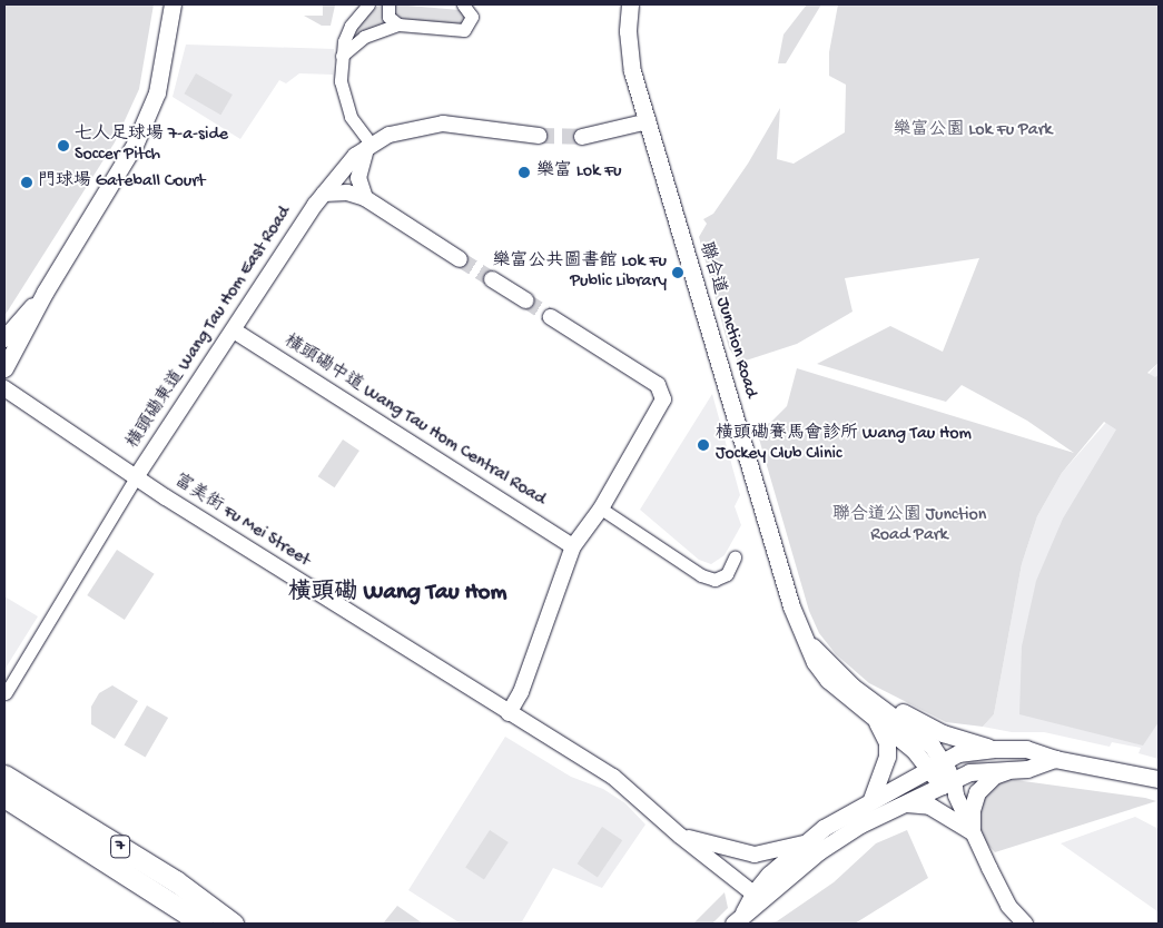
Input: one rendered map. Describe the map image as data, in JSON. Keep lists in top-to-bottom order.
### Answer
{
  "streets": {
    "highway": ["7"],
    "main road": ["聯合道 Junction Road"],
    "street": ["橫頭磡東道 Wang Tau Hom East Road", "橫頭磡中道 Wang Tau Hom Central Road", "富美街 Fu Mei Street"]
  },
  "crossings": [
    ["橫頭磡東道 Wang Tau Hom East Road", "橫頭磡中道 Wang Tau Hom Central Road"],
    ["橫頭磡東道 Wang Tau Hom East Road", "富美街 Fu Mei Street"]
  ],
  "districts": ["橫頭磡 Wang Tau Hom"],
  "parks": ["樂富公園 Lok Fu Park", "聯合道公園 Junction Road Park"],
  "places": [
    "七人足球場 7-a-side Soccer Pitch",
    "樂富 Lok Fu",
    "門球場 Gateball Court",
    "樂富公共圖書館 Lok Fu Public Library",
    "橫頭磡賽馬會診所 Wang Tau Hom Jockey Club Clinic"
  ]
}
